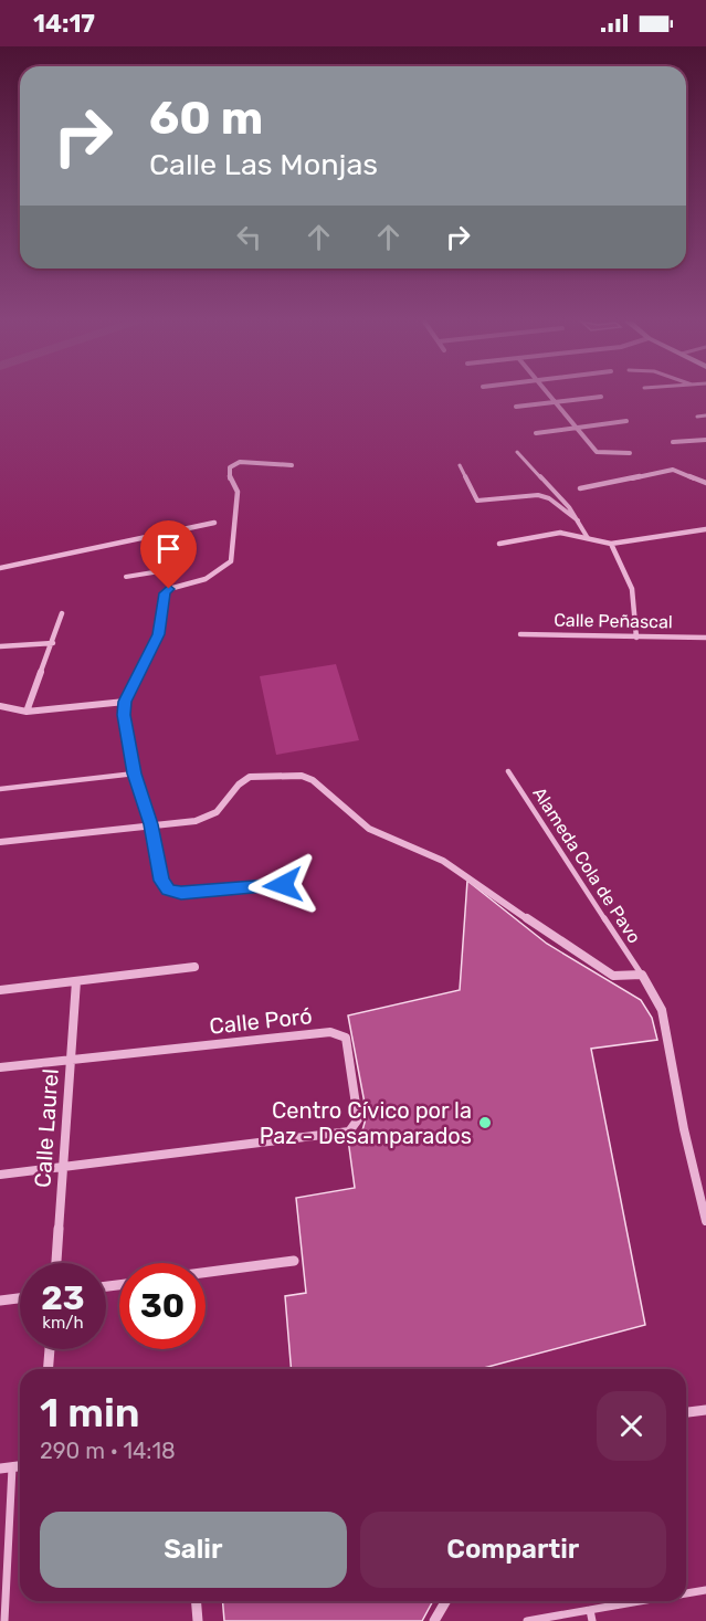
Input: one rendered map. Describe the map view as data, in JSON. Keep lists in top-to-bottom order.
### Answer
{
  "streets": {
    "street": ["Calle Peñascal", "Calle Poró", "Calle Laurel"],
    "lane": ["Alameda Cola de Pavo"]
  },
  "crossings": [
    ["Calle Poró", "Calle Laurel"]
  ],
  "places": ["Centro Cívico por la Paz - Desamparados"],
  "page": {
    "status": "14:17",
    "turn": ["60 m", "Calle Las Monjas"],
    "speed": "23 km/h",
    "limit": "30",
    "heading": ["1 min", "290 m · 14:18"],
    "buttons": ["Salir", "Compartir"]
  }
}
